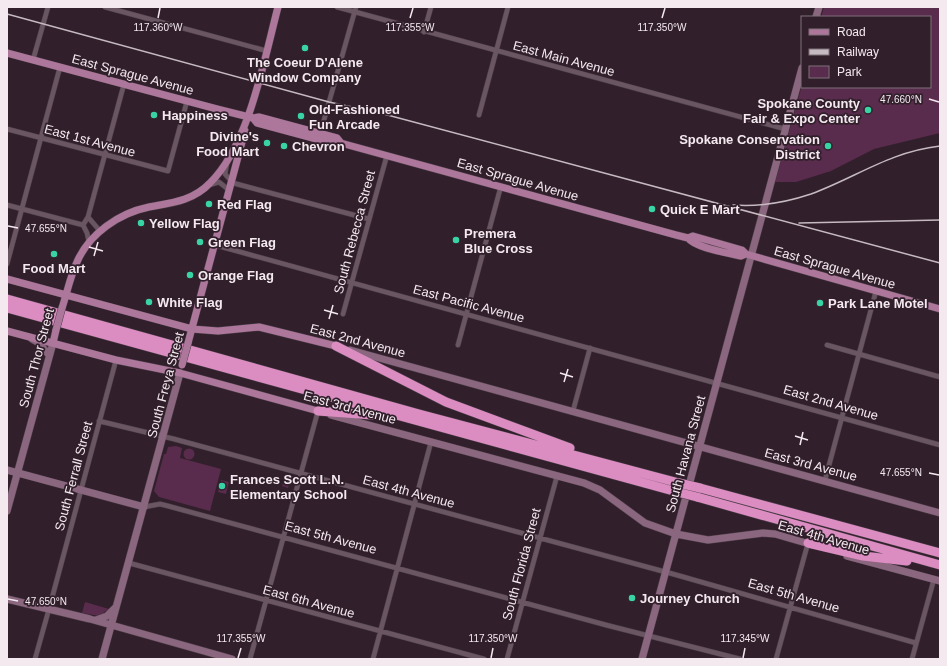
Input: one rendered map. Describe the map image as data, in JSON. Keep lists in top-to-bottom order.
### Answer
{
  "streets": {
    "main road": [
      "East Sprague Avenue",
      "East 2nd Avenue",
      "South Thor Street",
      "South Freya Street",
      "East 3rd Avenue"
    ],
    "street": [
      "East Main Avenue",
      "East 1st Avenue",
      "South Rebecca Street",
      "East Pacific Avenue",
      "South Havana Street",
      "South Ferrall Street",
      "East 4th Avenue",
      "East 5th Avenue",
      "South Florida Street",
      "East 6th Avenue"
    ]
  },
  "crossings": [
    ["East Main Avenue", "South Havana Street"],
    ["East Sprague Avenue", "East 1st Avenue"],
    ["East Sprague Avenue", "South Rebecca Street"],
    ["East Sprague Avenue", "South Freya Street"],
    ["East Sprague Avenue", "South Havana Street"],
    ["South Rebecca Street", "East Pacific Avenue"],
    ["East Pacific Avenue", "East 2nd Avenue"],
    ["East Pacific Avenue", "South Freya Street"],
    ["East Pacific Avenue", "South Havana Street"],
    ["East 2nd Avenue", "South Thor Street"],
    ["East 2nd Avenue", "South Freya Street"],
    ["East 2nd Avenue", "East 3rd Avenue"],
    ["East 2nd Avenue", "South Havana Street"],
    ["South Thor Street", "East 3rd Avenue"],
    ["South Thor Street", "East 5th Avenue"],
    ["South Freya Street", "East 3rd Avenue"],
    ["South Freya Street", "East 4th Avenue"],
    ["South Freya Street", "East 5th Avenue"],
    ["South Freya Street", "East 6th Avenue"],
    ["East 3rd Avenue", "South Havana Street"],
    ["East 3rd Avenue", "South Ferrall Street"],
    ["East 3rd Avenue", "East 4th Avenue"],
    ["East 3rd Avenue", "South Florida Street"],
    ["South Havana Street", "East 4th Avenue"],
    ["South Havana Street", "East 5th Avenue"],
    ["South Ferrall Street", "East 4th Avenue"],
    ["South Ferrall Street", "East 5th Avenue"],
    ["East 4th Avenue", "East 5th Avenue"],
    ["East 4th Avenue", "South Florida Street"],
    ["East 5th Avenue", "South Florida Street"]
  ],
  "places": [
    "The Coeur D'Alene Window Company",
    "Spokane County Fair & Expo Center",
    "Happiness",
    "Old-Fashioned Fun Arcade",
    "Divine's Food Mart",
    "Chevron",
    "Spokane Conservation District",
    "Red Flag",
    "Quick E Mart",
    "Yellow Flag",
    "Premera Blue Cross",
    "Green Flag",
    "Food Mart",
    "Orange Flag",
    "White Flag",
    "Park Lane Motel",
    "Frances Scott L.N. Elementary School",
    "Journey Church"
  ],
  "legend": ["Road", "Railway", "Park"],
  "coordinates": [
    "117.360°W",
    "117.355°W",
    "117.350°W",
    "47.660°N",
    "47.655°N",
    "47.650°N",
    "117.345°W"
  ]
}
